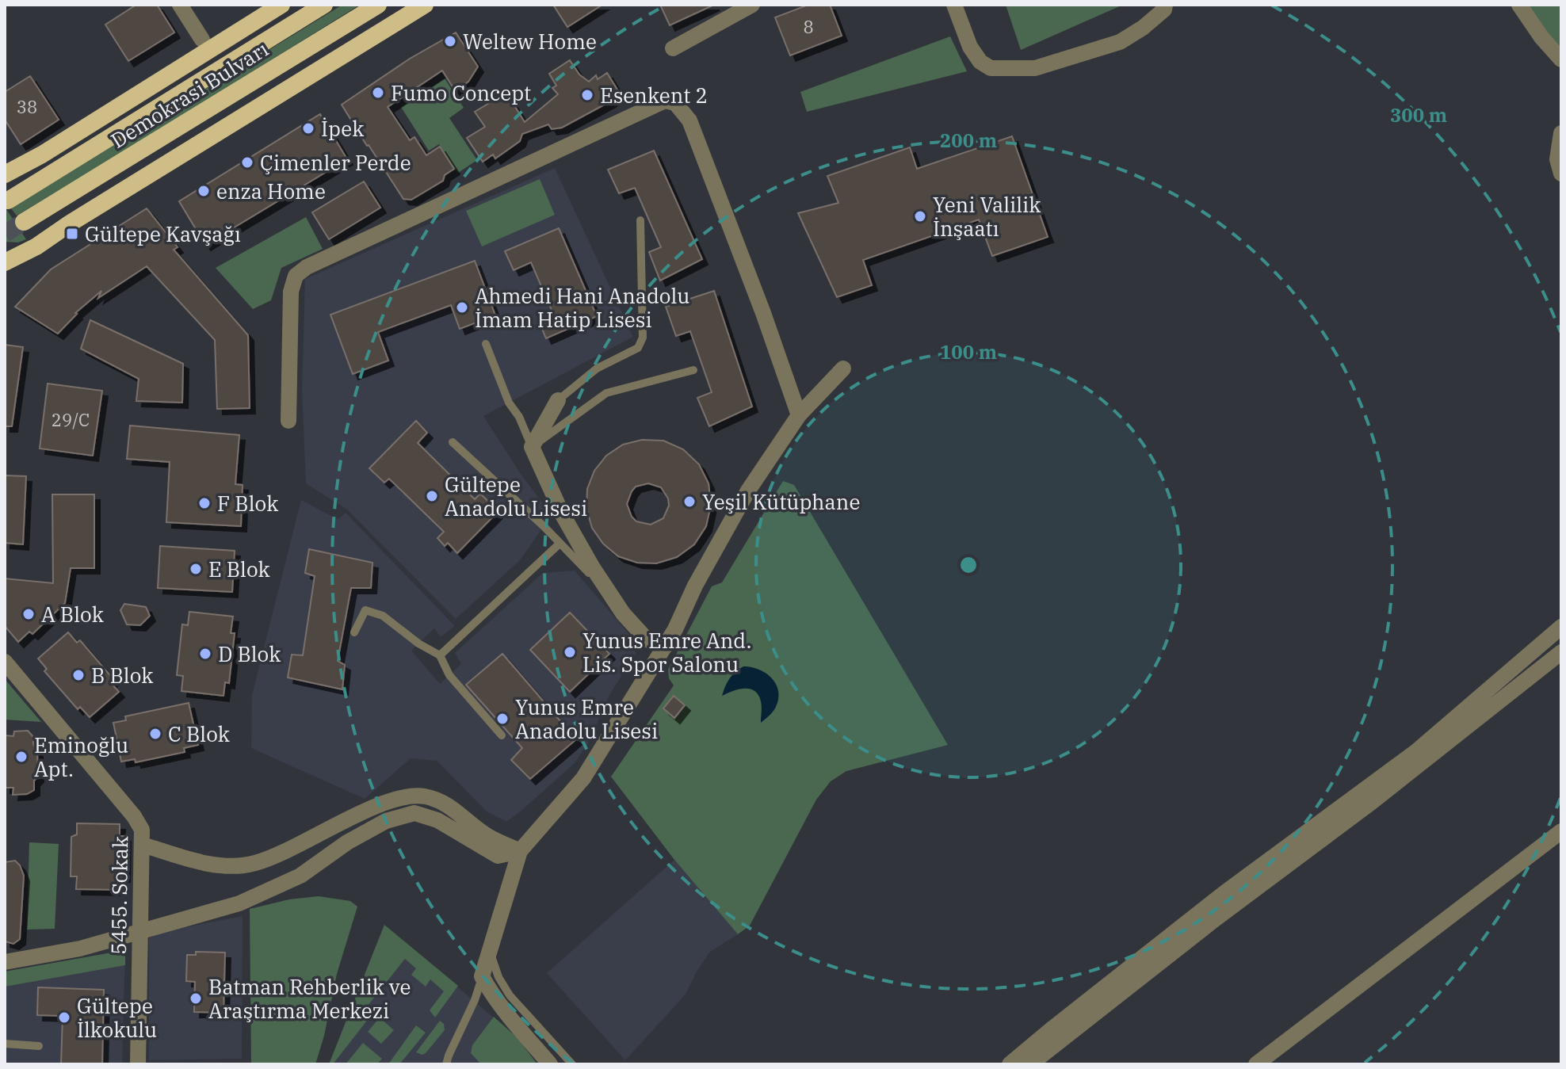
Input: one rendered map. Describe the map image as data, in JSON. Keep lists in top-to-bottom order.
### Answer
{
  "streets": {
    "highway": ["Demokrasi Bulvarı"],
    "street": ["5455. Sokak"]
  },
  "places": {
    "other": [
      "Weltew Home",
      "Fumo Concept",
      "Esenkent 2",
      "İpek",
      "Çimenler Perde",
      "enza Home",
      "Yeni Valilik İnşaatı",
      "Ahmedi Hani Anadolu İmam Hatip Lisesi",
      "Gültepe Anadolu Lisesi",
      "Yeşil Kütüphane",
      "F Blok",
      "E Blok",
      "A Blok",
      "Yunus Emre And. Lis. Spor Salonu",
      "D Blok",
      "B Blok",
      "Yunus Emre Anadolu Lisesi",
      "C Blok",
      "Eminoğlu Apt.",
      "Batman Rehberlik ve Araştırma Merkezi",
      "Gültepe İlkokulu"
    ],
    "transit": ["Gültepe Kavşağı"]
  },
  "house_numbers": ["8", "38", "29/C"],
  "rings": ["300 m", "200 m", "100 m"]
}
